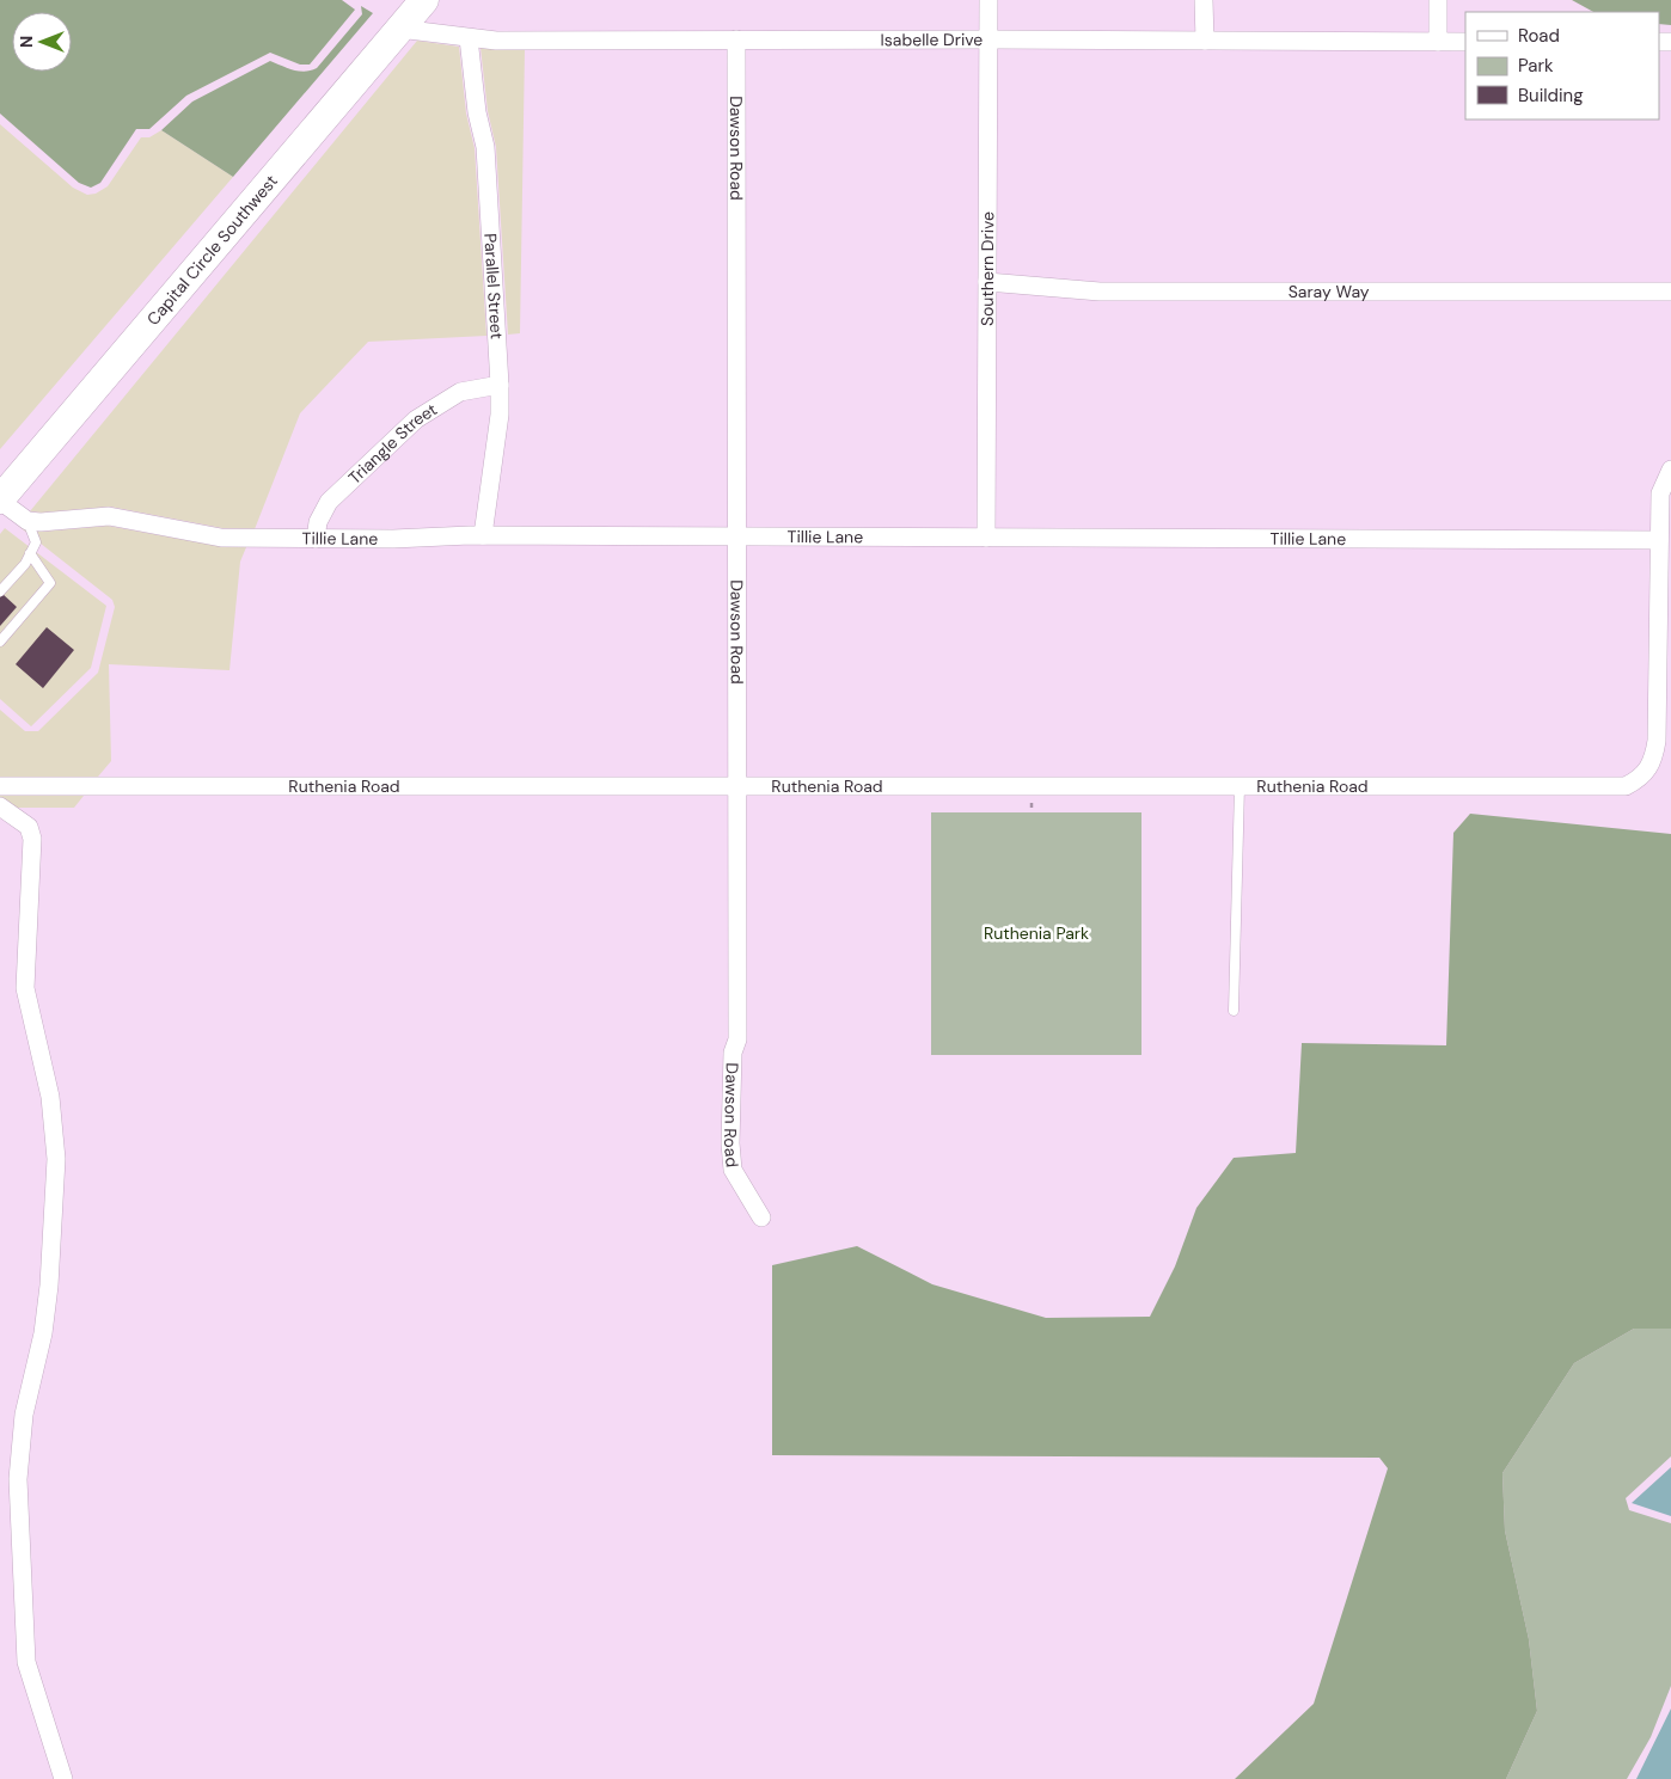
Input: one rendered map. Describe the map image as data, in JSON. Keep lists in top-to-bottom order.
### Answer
{
  "streets": {
    "main road": ["Capital Circle Southwest"],
    "street": [
      "Isabelle Drive",
      "Dawson Road",
      "Southern Drive",
      "Parallel Street",
      "Saray Way",
      "Triangle Street",
      "Tillie Lane",
      "Ruthenia Road"
    ]
  },
  "crossings": [
    ["Isabelle Drive", "Dawson Road"],
    ["Isabelle Drive", "Capital Circle Southwest"],
    ["Isabelle Drive", "Southern Drive"],
    ["Isabelle Drive", "Parallel Street"],
    ["Dawson Road", "Tillie Lane"],
    ["Dawson Road", "Ruthenia Road"],
    ["Southern Drive", "Saray Way"],
    ["Southern Drive", "Tillie Lane"],
    ["Parallel Street", "Triangle Street"],
    ["Parallel Street", "Tillie Lane"],
    ["Triangle Street", "Tillie Lane"],
    ["Tillie Lane", "Ruthenia Road"]
  ],
  "parks": ["Ruthenia Park"],
  "legend": ["Road", "Park", "Building"],
  "north": "left"
}
